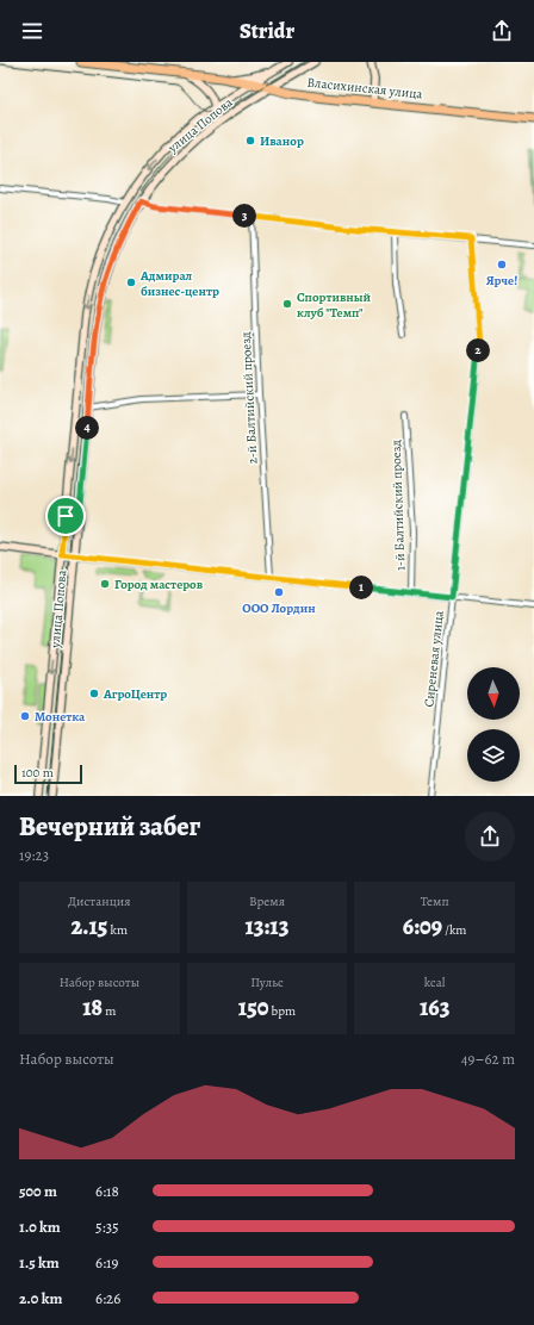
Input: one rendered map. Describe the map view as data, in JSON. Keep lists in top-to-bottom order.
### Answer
{
  "streets": {
    "highway": ["Власихинская улица"],
    "main road": ["улица Попова"],
    "street": ["2-й Балтийский проезд", "1-й Балтийский проезд", "Сиреневая улица"]
  },
  "crossings": [
    ["Власихинская улица", "улица Попова"]
  ],
  "places": [
    "Иванор",
    "Ярче!",
    "Адмирал бизнес-центр",
    "Спортивный клуб \"Темп\"",
    "Город мастеров",
    "ООО Лордин",
    "АгроЦентр",
    "Монетка"
  ],
  "scale_bar": "100 m",
  "north": "bottom",
  "page": {
    "header": "Stridr",
    "pins": [
      "3",
      "2",
      "4",
      "1"
    ],
    "scale": "100 m",
    "heading": ["Вечерний забег", "19:23"],
    "stats": [
      ["Дистанция", "2.15 km"],
      ["Время", "13:13"],
      ["Темп", "6:09 /km"],
      ["Набор высоты", "18 m"],
      ["Пульс", "150 bpm"],
      ["kcal", "163"]
    ],
    "chart": ["Набор высоты", "49–62 m"],
    "list": [
      {
        "name": "500 m",
        "note": "6:18"
      },
      {
        "name": "1.0 km",
        "note": "5:35"
      },
      {
        "name": "1.5 km",
        "note": "6:19"
      },
      {
        "name": "2.0 km",
        "note": "6:26"
      }
    ]
  }
}
